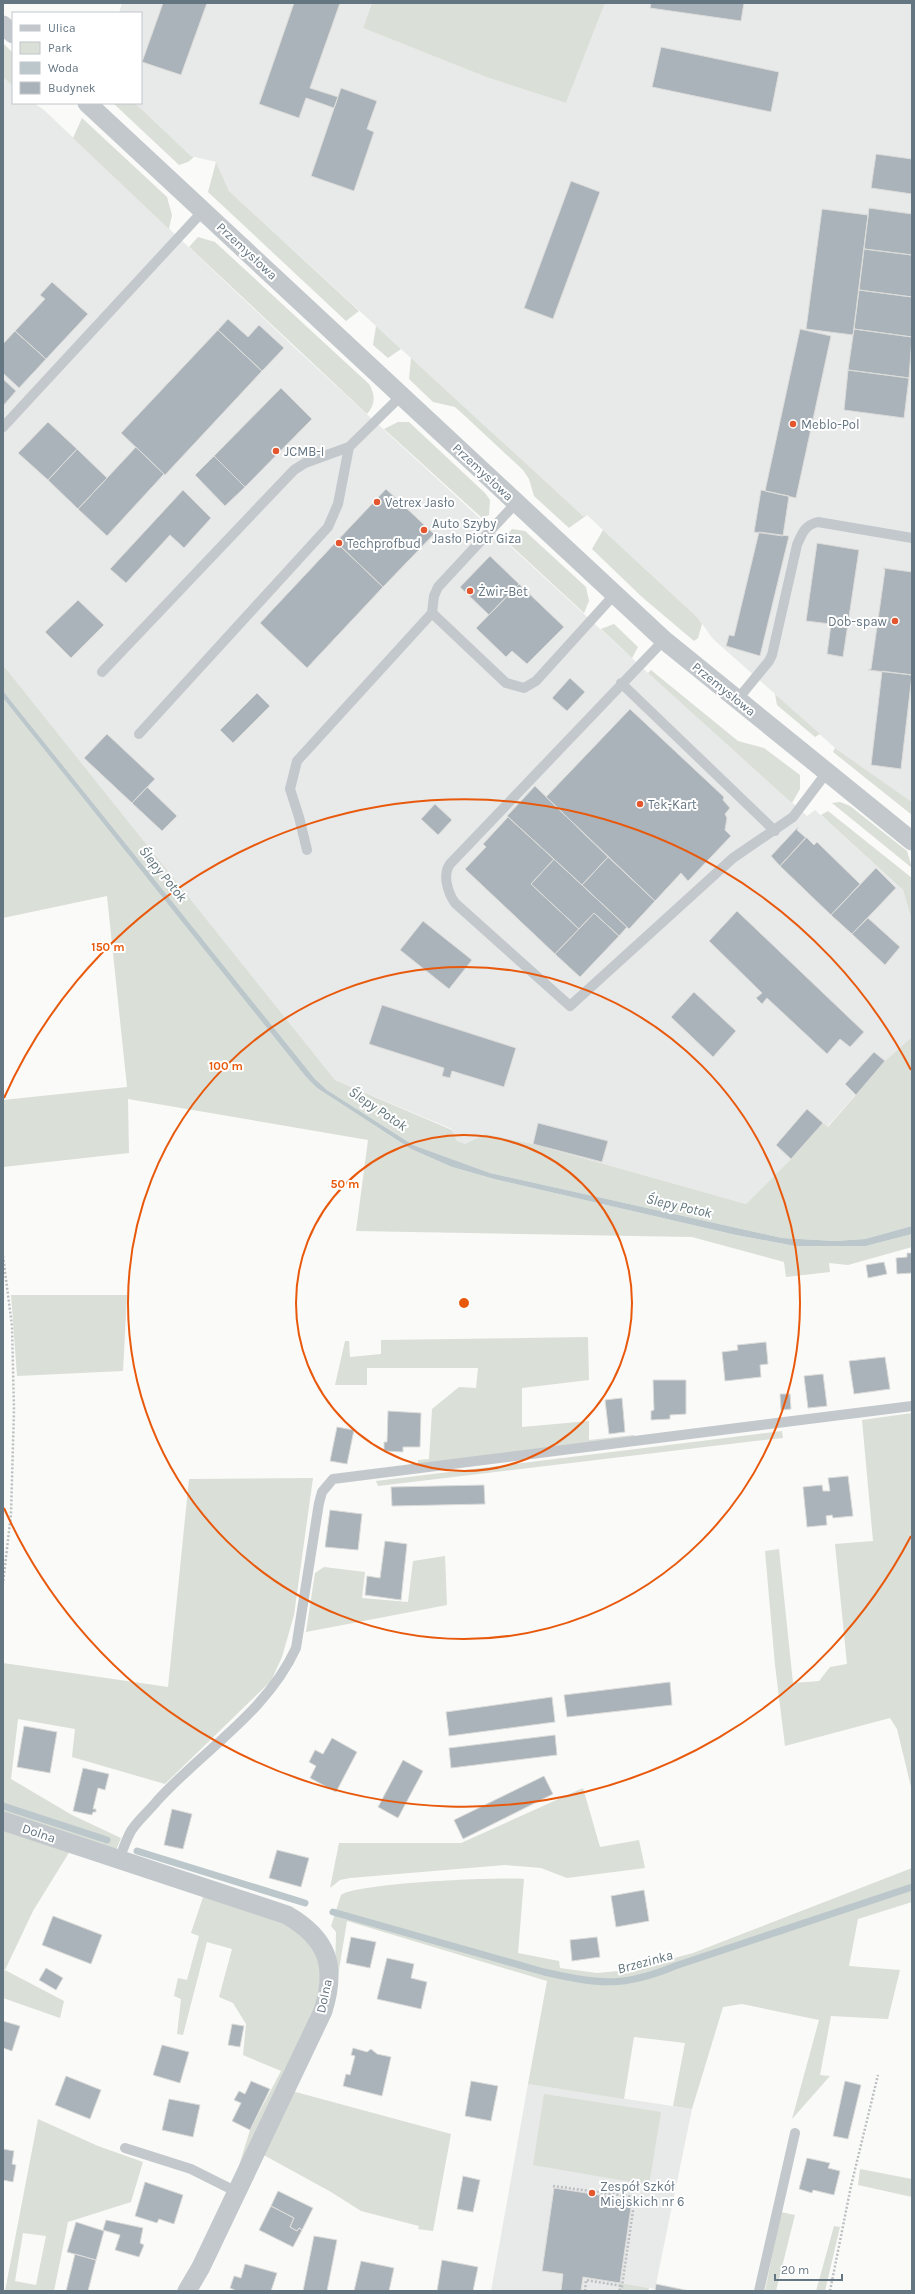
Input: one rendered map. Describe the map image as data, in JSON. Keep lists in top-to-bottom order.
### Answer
{
  "streets": {
    "street": ["Przemysłowa", "Dolna"]
  },
  "water": ["Ślepy Potok", "Brzezinka"],
  "places": [
    "Meblo-Pol",
    "JCMB-I",
    "Vetrex Jasło",
    "Auto Szyby Jasło Piotr Giza",
    "Techprofbud",
    "Żwir-Bet",
    "Dob-spaw",
    "Tek-Kart",
    "Zespół Szkół Miejskich nr 6"
  ],
  "legend": [
    "Ulica",
    "Park",
    "Woda",
    "Budynek"
  ],
  "scale_bar": "20 m",
  "rings": ["150 m", "100 m", "50 m"]
}
